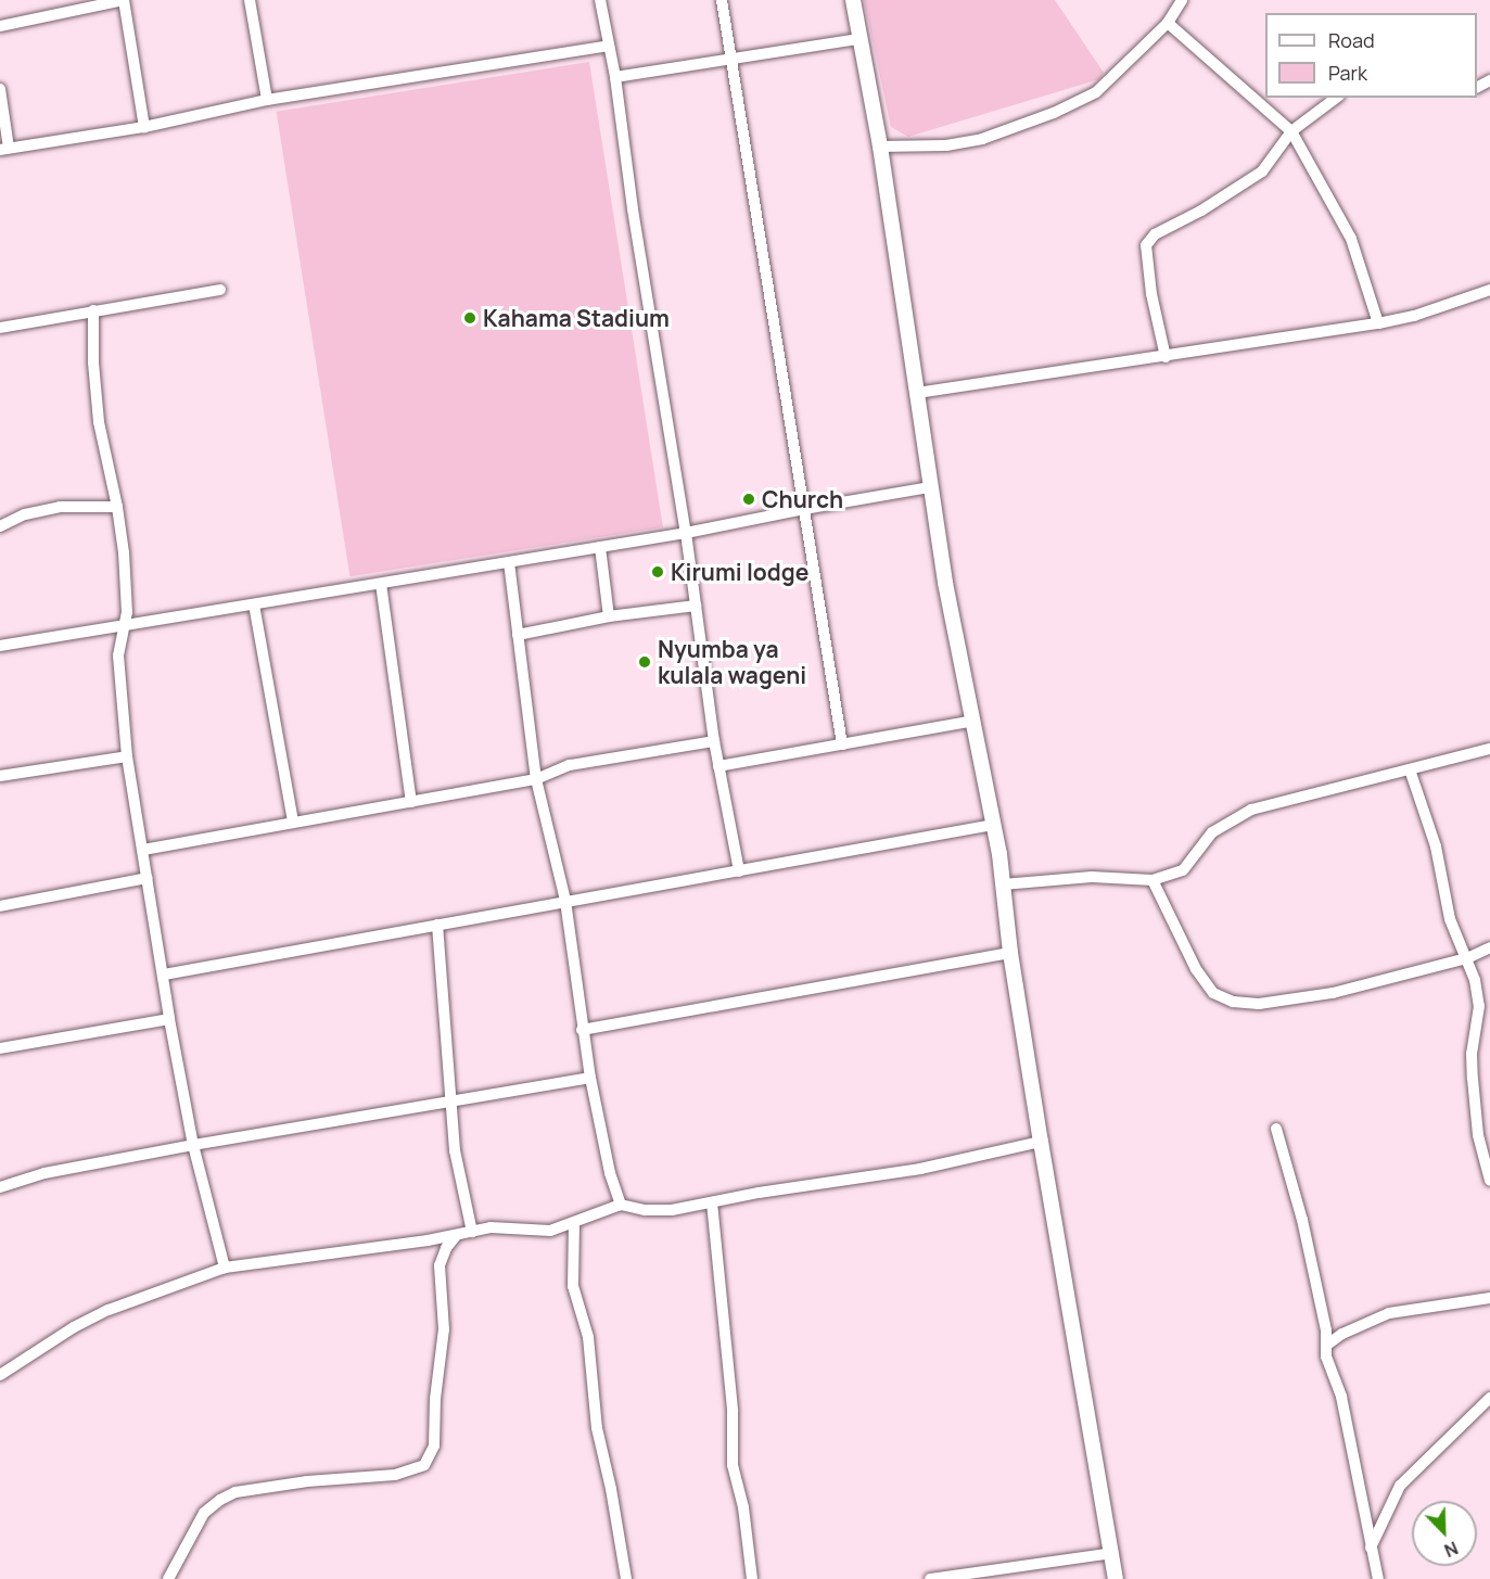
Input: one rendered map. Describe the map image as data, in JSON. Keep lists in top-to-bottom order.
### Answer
{
  "places": [
    "Kahama Stadium",
    "Church",
    "Kirumi lodge",
    "Nyumba ya kulala wageni"
  ],
  "legend": ["Road", "Park"],
  "north": "bottom right"
}
